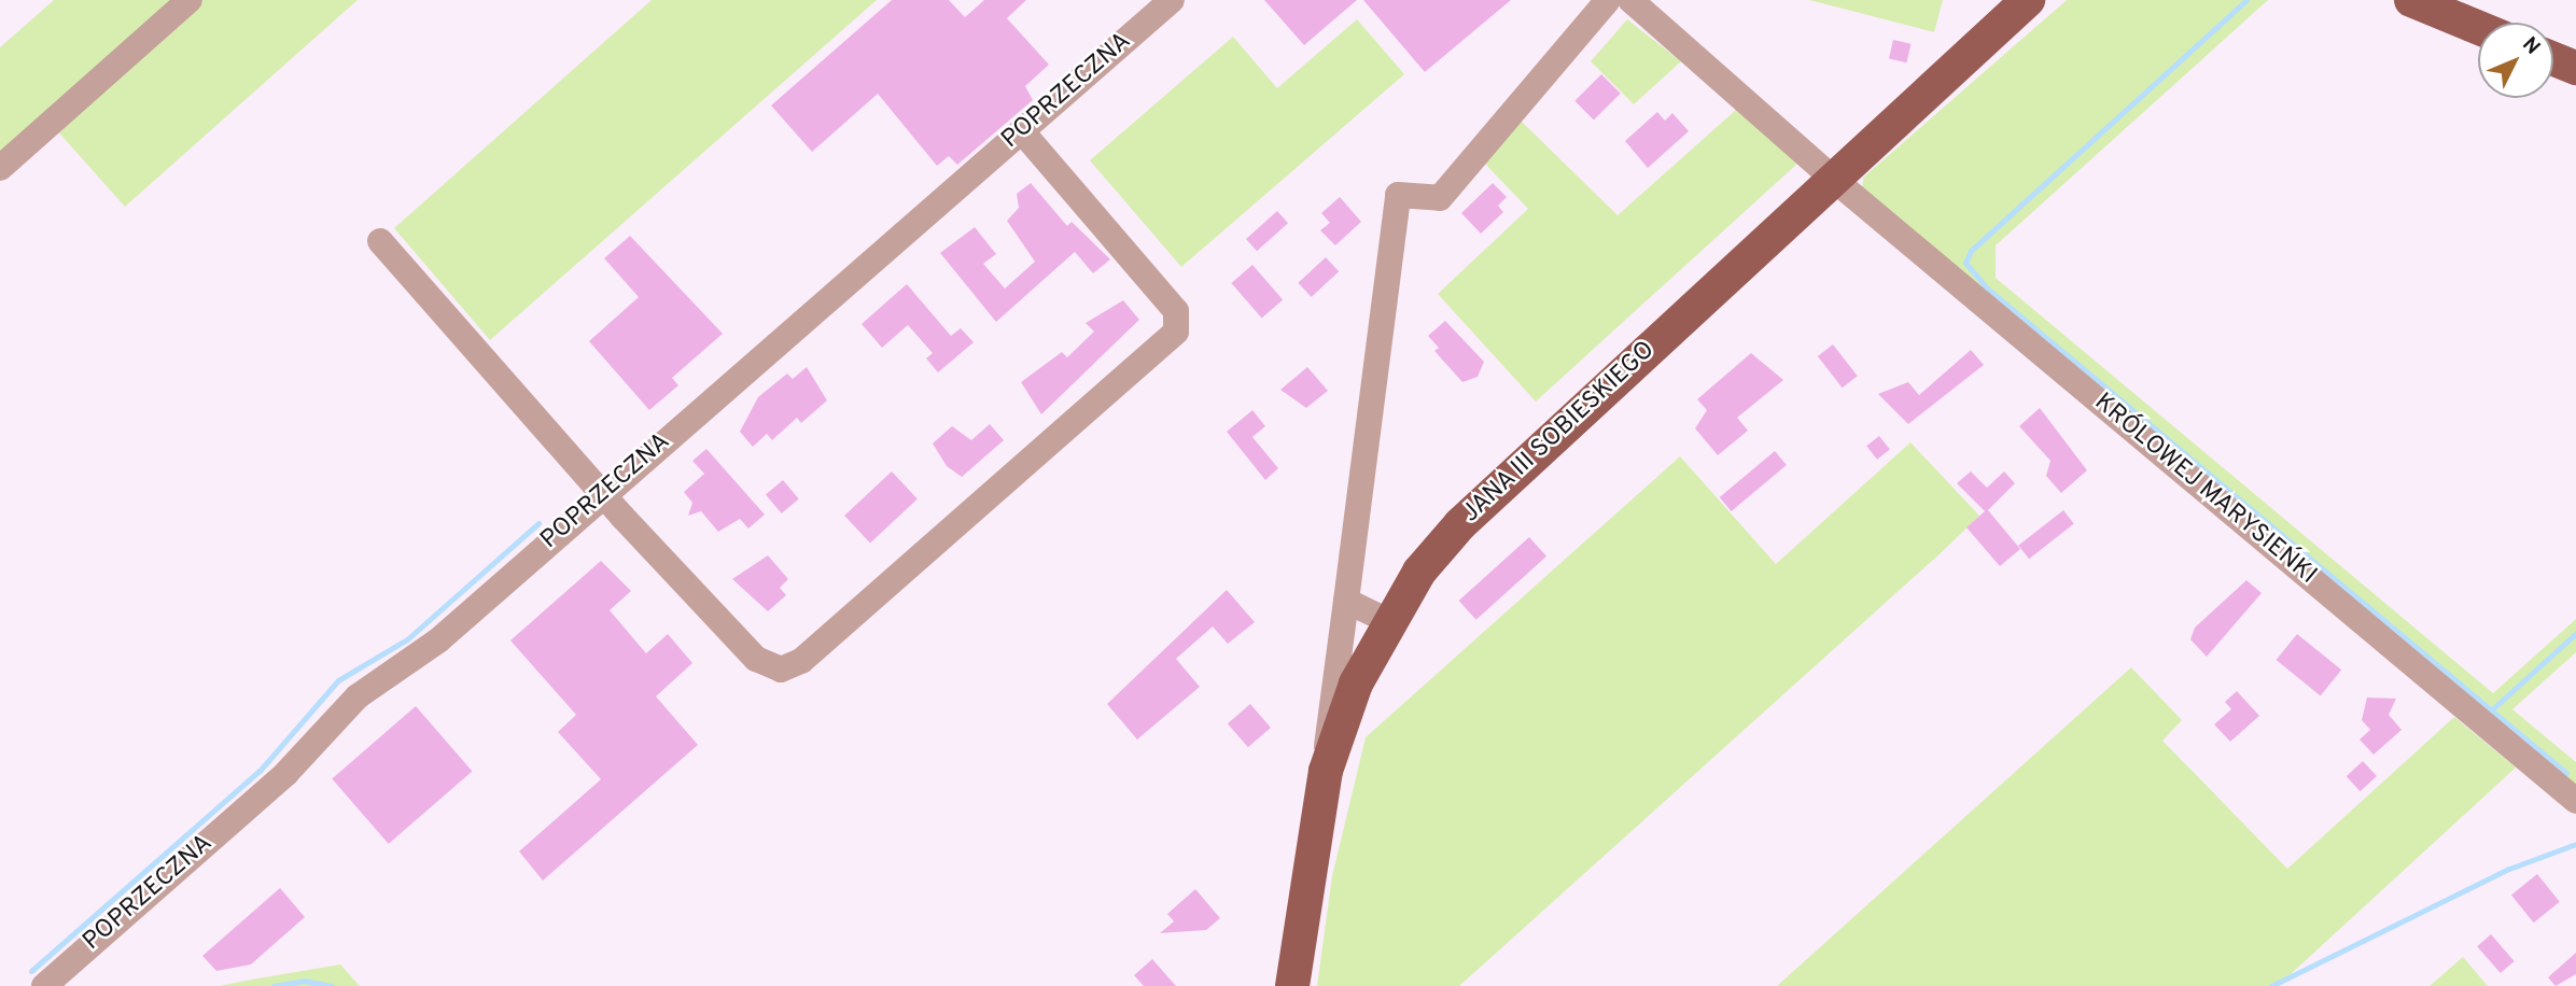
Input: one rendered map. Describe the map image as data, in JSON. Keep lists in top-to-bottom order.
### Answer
{
  "streets": {
    "main road": ["JANA III SOBIESKIEGO"],
    "street": ["POPRZECZNA", "KRÓLOWEJ MARYSIEŃKI"]
  },
  "crossings": [
    ["JANA III SOBIESKIEGO", "KRÓLOWEJ MARYSIEŃKI"]
  ],
  "north": "top right"
}
